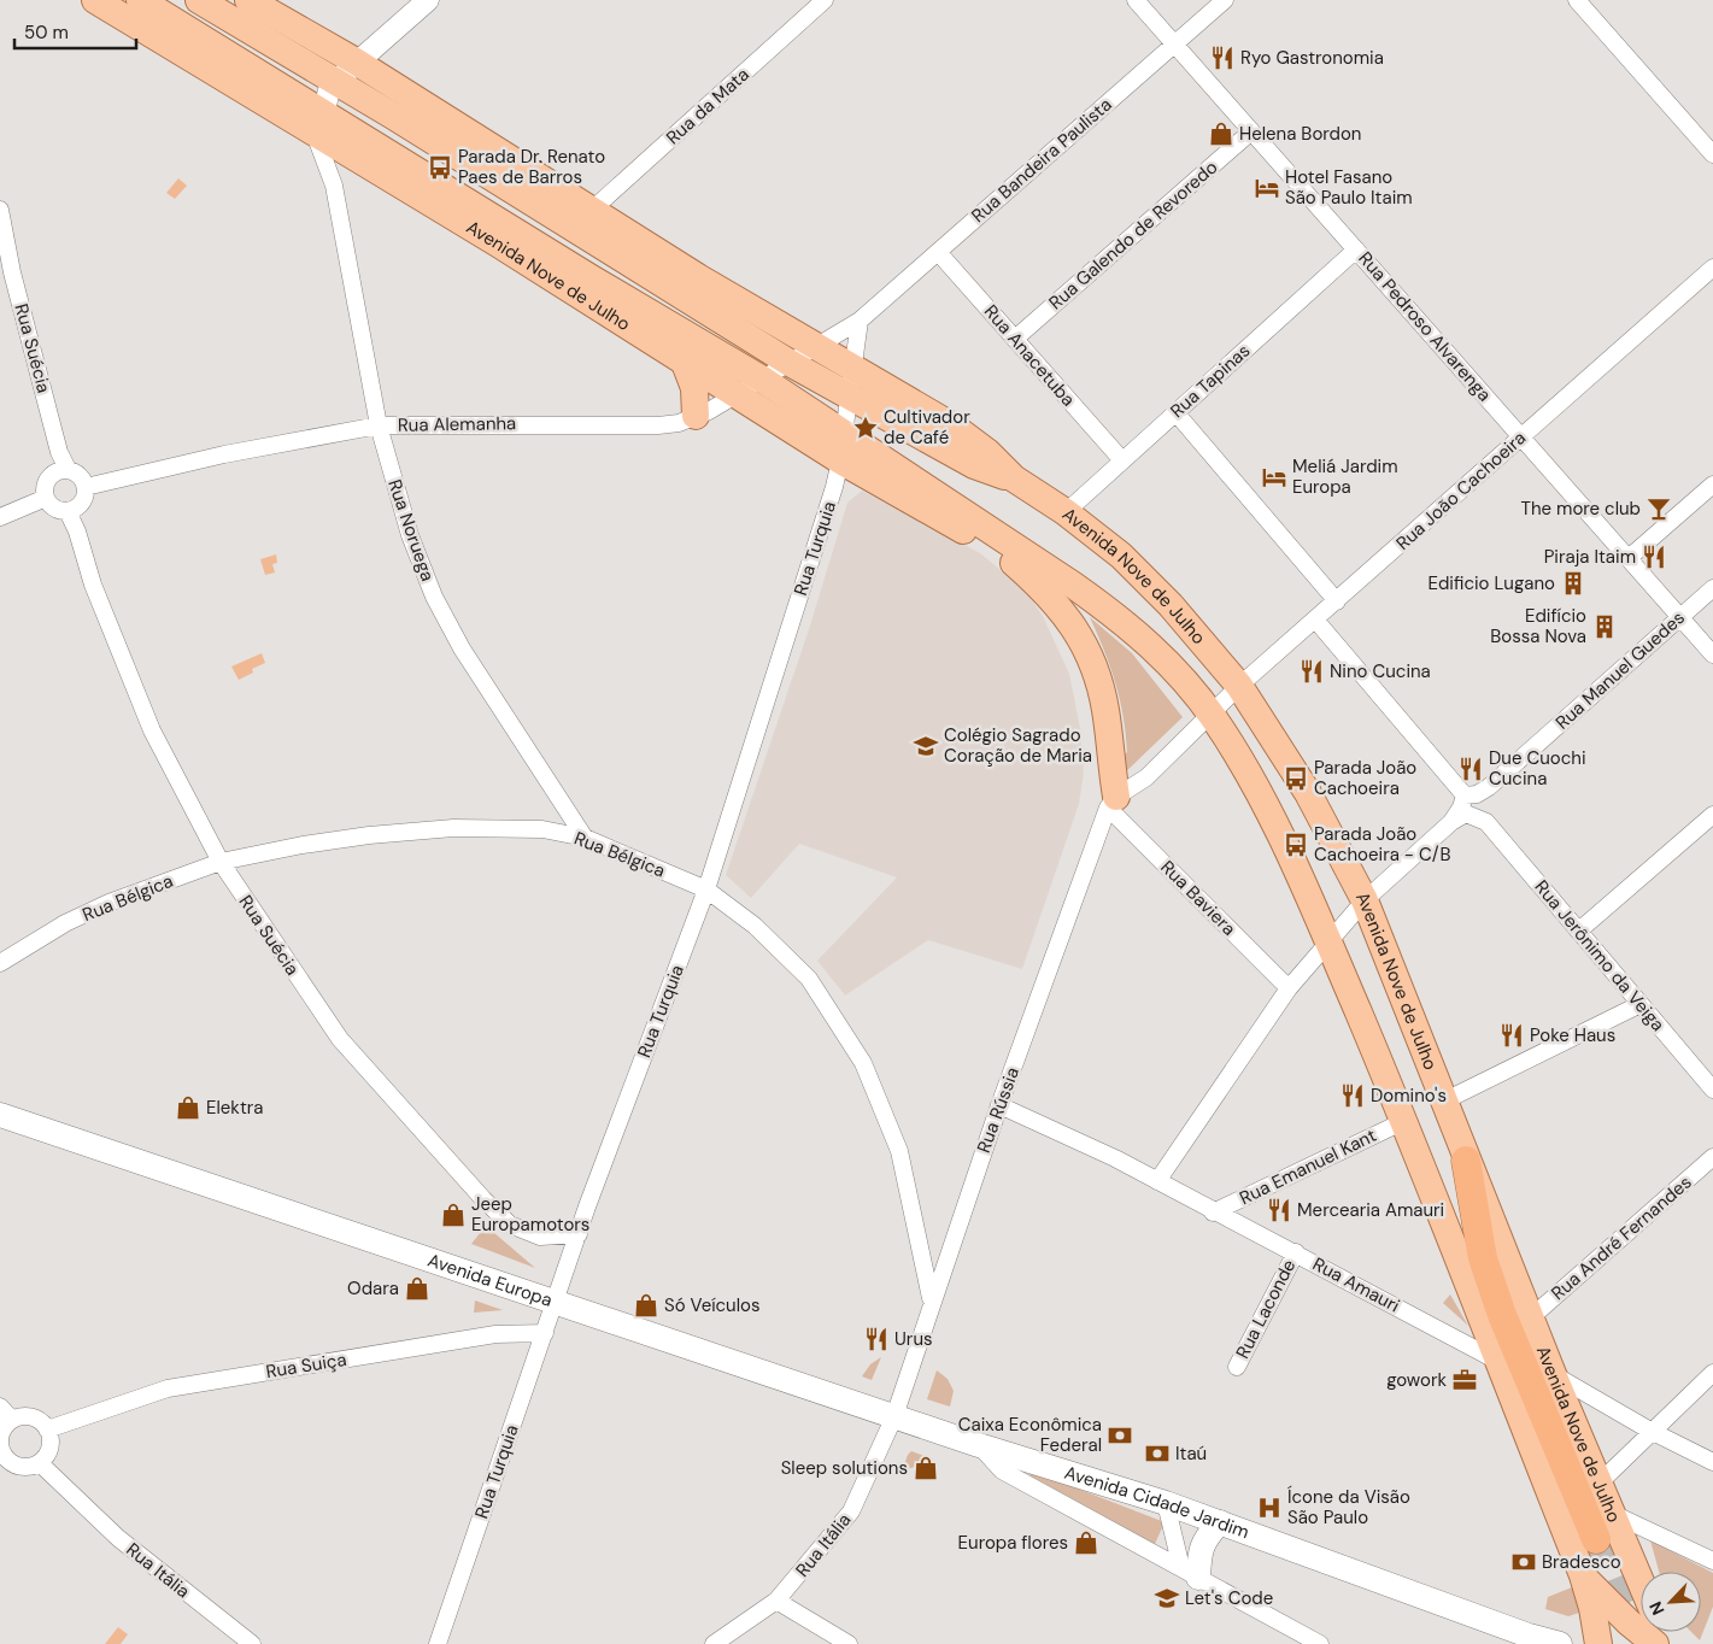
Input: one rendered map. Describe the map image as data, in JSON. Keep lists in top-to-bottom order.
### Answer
{
  "streets": {
    "main road": ["Avenida Nove de Julho", "Avenida Europa", "Avenida Cidade Jardim"],
    "street": [
      "Rua da Mata",
      "Rua Bandeira Paulista",
      "Rua Galendo de Revoredo",
      "Rua Pedroso Alvarenga",
      "Rua Suécia",
      "Rua Anacetuba",
      "Rua Tapinas",
      "Rua Alemanha",
      "Rua João Cachoeira",
      "Rua Noruega",
      "Rua Turquia",
      "Rua Manuel Guedes",
      "Rua Bélgica",
      "Rua Baviera",
      "Rua Jerônimo da Veiga",
      "Rua Rússia",
      "Rua Emanuel Kant",
      "Rua André Fernandes",
      "Rua Amauri",
      "Rua Laconde",
      "Rua Suiça",
      "Rua Itália"
    ]
  },
  "crossings": [
    ["Rua da Mata", "Avenida Nove de Julho"],
    ["Rua Bandeira Paulista", "Avenida Nove de Julho"],
    ["Rua Bandeira Paulista", "Rua Pedroso Alvarenga"],
    ["Rua Bandeira Paulista", "Rua Anacetuba"],
    ["Rua Bandeira Paulista", "Rua Alemanha"],
    ["Rua Galendo de Revoredo", "Rua Pedroso Alvarenga"],
    ["Rua Galendo de Revoredo", "Rua Anacetuba"],
    ["Avenida Nove de Julho", "Rua Tapinas"],
    ["Avenida Nove de Julho", "Rua Alemanha"],
    ["Avenida Nove de Julho", "Rua João Cachoeira"],
    ["Avenida Nove de Julho", "Rua Noruega"],
    ["Avenida Nove de Julho", "Rua Turquia"],
    ["Avenida Nove de Julho", "Rua Manuel Guedes"],
    ["Avenida Nove de Julho", "Rua Emanuel Kant"],
    ["Avenida Nove de Julho", "Rua André Fernandes"],
    ["Avenida Nove de Julho", "Rua Amauri"],
    ["Rua Pedroso Alvarenga", "Rua Tapinas"],
    ["Rua Pedroso Alvarenga", "Rua João Cachoeira"],
    ["Rua Pedroso Alvarenga", "Rua Manuel Guedes"],
    ["Rua Suécia", "Rua Alemanha"],
    ["Rua Suécia", "Rua Turquia"],
    ["Rua Suécia", "Rua Bélgica"],
    ["Rua Anacetuba", "Rua Tapinas"],
    ["Rua Alemanha", "Rua Noruega"],
    ["Rua João Cachoeira", "Rua Baviera"],
    ["Rua João Cachoeira", "Rua Jerônimo da Veiga"],
    ["Rua João Cachoeira", "Rua Rússia"],
    ["Rua Noruega", "Rua Bélgica"],
    ["Rua Turquia", "Rua Bélgica"],
    ["Rua Turquia", "Avenida Europa"],
    ["Rua Turquia", "Rua Suiça"],
    ["Rua Manuel Guedes", "Rua Baviera"],
    ["Rua Manuel Guedes", "Rua Jerônimo da Veiga"],
    ["Rua Manuel Guedes", "Rua Amauri"],
    ["Rua Bélgica", "Rua Rússia"],
    ["Rua Baviera", "Rua Rússia"],
    ["Rua Rússia", "Avenida Europa"],
    ["Rua Rússia", "Rua Amauri"],
    ["Rua Rússia", "Rua Itália"],
    ["Rua Emanuel Kant", "Rua Amauri"],
    ["Avenida Europa", "Avenida Cidade Jardim"],
    ["Avenida Europa", "Rua Itália"],
    ["Rua Amauri", "Rua Laconde"],
    ["Rua Suiça", "Rua Itália"]
  ],
  "places": {
    "restaurant": [
      "Ryo Gastronomia",
      "Piraja Itaim",
      "Nino Cucina",
      "Due Cuochi Cucina",
      "Poke Haus",
      "Domino's",
      "Mercearia Amauri",
      "Urus"
    ],
    "shop": [
      "Helena Bordon",
      "Elektra",
      "Jeep Europamotors",
      "Odara",
      "Só Veículos",
      "Sleep solutions",
      "Europa flores"
    ],
    "bus stop": ["Parada Dr. Renato Paes de Barros", "Parada João Cachoeira", "Parada João Cachoeira - C/B"],
    "hotel": ["Hotel Fasano São Paulo Itaim", "Meliá Jardim Europa"],
    "place": ["Cultivador de Café"],
    "bar": ["The more club"],
    "building": ["Edificio Lugano", "Edifício Bossa Nova"],
    "school or university": ["Colégio Sagrado Coração de Maria", "Let's Code"],
    "office": ["gowork"],
    "bank": ["Caixa Econômica Federal", "Itaú", "Bradesco"],
    "hospital": ["Ícone da Visão São Paulo"]
  },
  "scale_bar": "50 m",
  "north": "bottom left"
}
